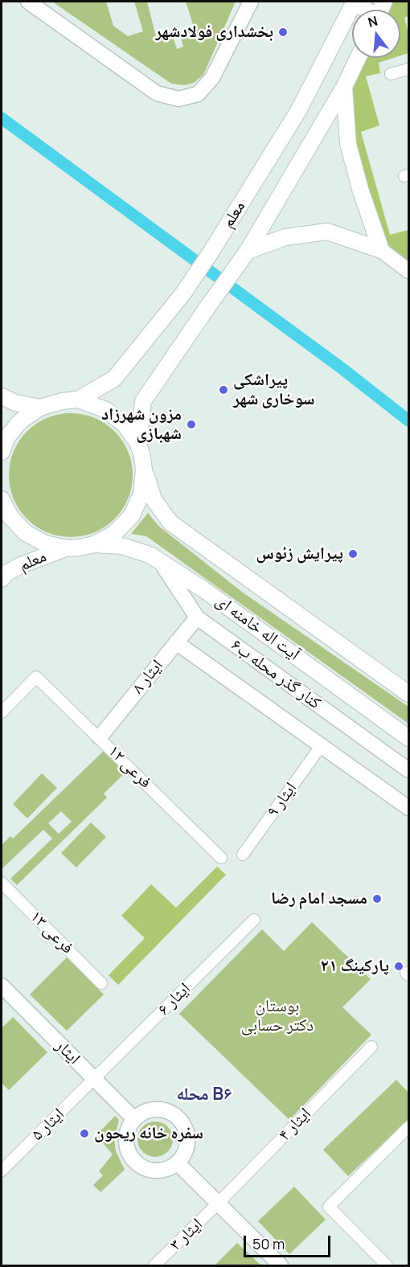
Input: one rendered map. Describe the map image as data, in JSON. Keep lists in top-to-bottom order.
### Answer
{
  "streets": {
    "main road": ["معلم", "آیت اله خامنه ای"],
    "street": [
      "کنار گذر محله ب۶",
      "ایثار ۸",
      "فرعی ۱۲",
      "ایثار ۹",
      "فرعی ۱۳",
      "ایثار ۶",
      "ایثار",
      "ایثار ۵",
      "ایثار ۴",
      "ایثار ۳"
    ]
  },
  "crossings": [
    ["آیت اله خامنه ای", "کنار گذر محله ب۶"],
    ["کنار گذر محله ب۶", "ایثار ۸"],
    ["ایثار ۸", "فرعی ۱۲"],
    ["ایثار ۶", "ایثار"],
    ["ایثار ۶", "ایثار ۵"],
    ["ایثار", "ایثار ۵"],
    ["ایثار ۴", "ایثار ۳"]
  ],
  "districts": ["محله B۶"],
  "parks": ["بوستان دکتر حسابی"],
  "places": [
    "بخشداری فولادشهر",
    "پیراشکی سوخاری شهر",
    "مزون شهرزاد شهبازی",
    "پیرایش زئوس",
    "مسجد امام رضا",
    "پارکینگ ۲۱",
    "سفره خانه ریحون"
  ],
  "scale_bar": "50 m",
  "north": "top"
}
